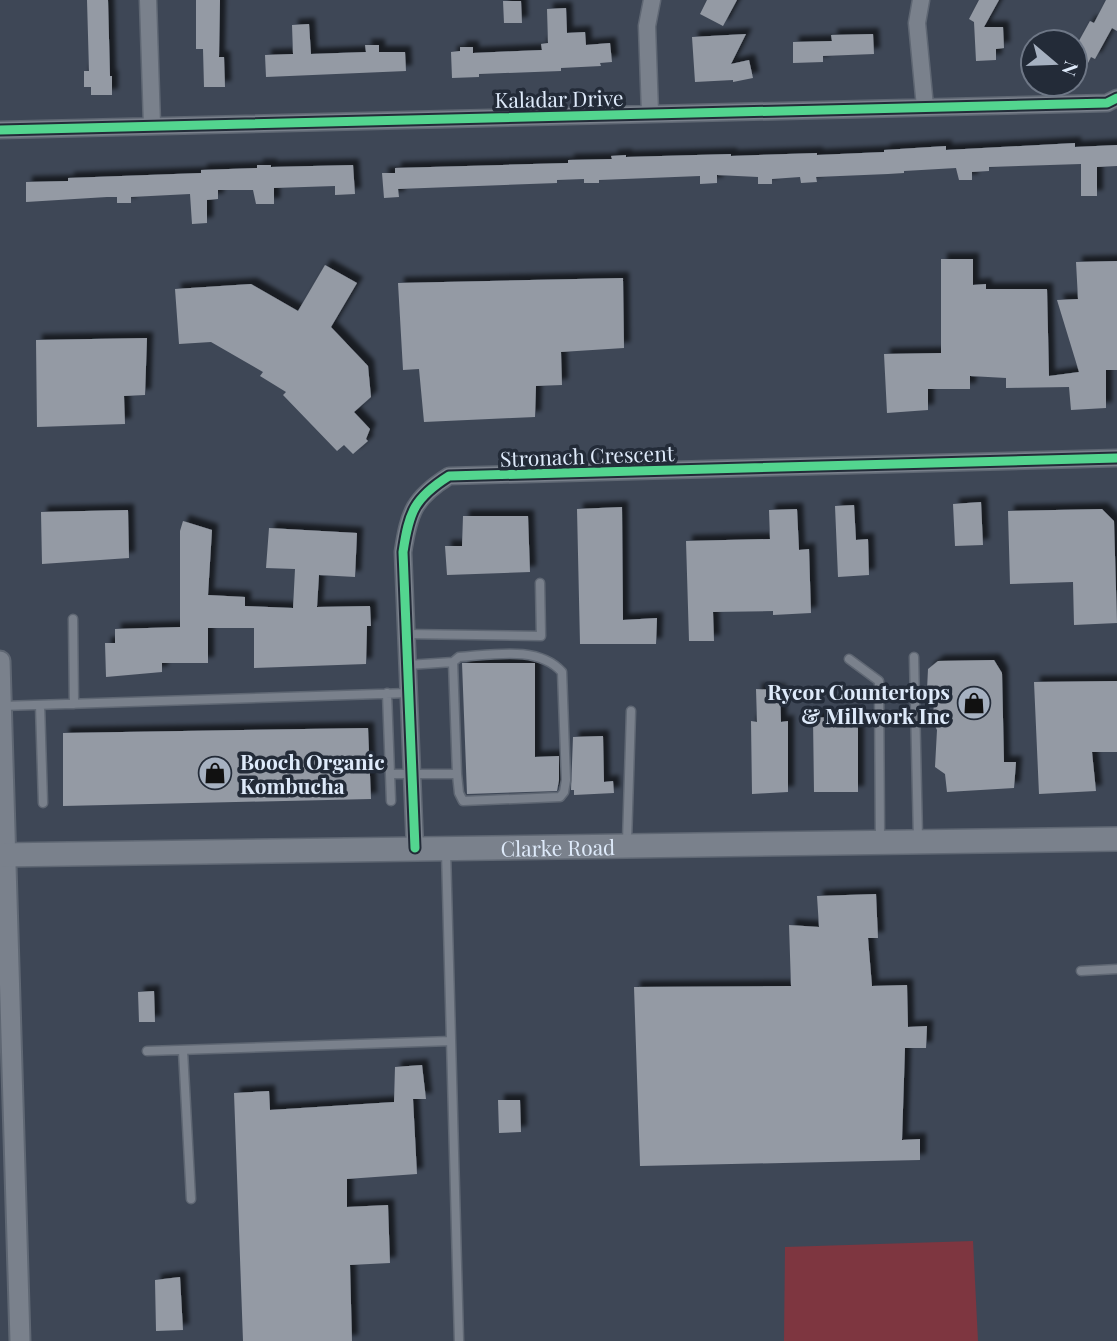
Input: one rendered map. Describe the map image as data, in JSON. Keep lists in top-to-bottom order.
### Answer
{
  "streets": {
    "main road": ["Clarke Road"],
    "street": ["Kaladar Drive", "Stronach Crescent"]
  },
  "crossings": [
    ["Stronach Crescent", "Clarke Road"]
  ],
  "places": {
    "shop": ["Rycor Countertops & Millwork Inc", "Booch Organic Kombucha"]
  },
  "north": "right"
}
